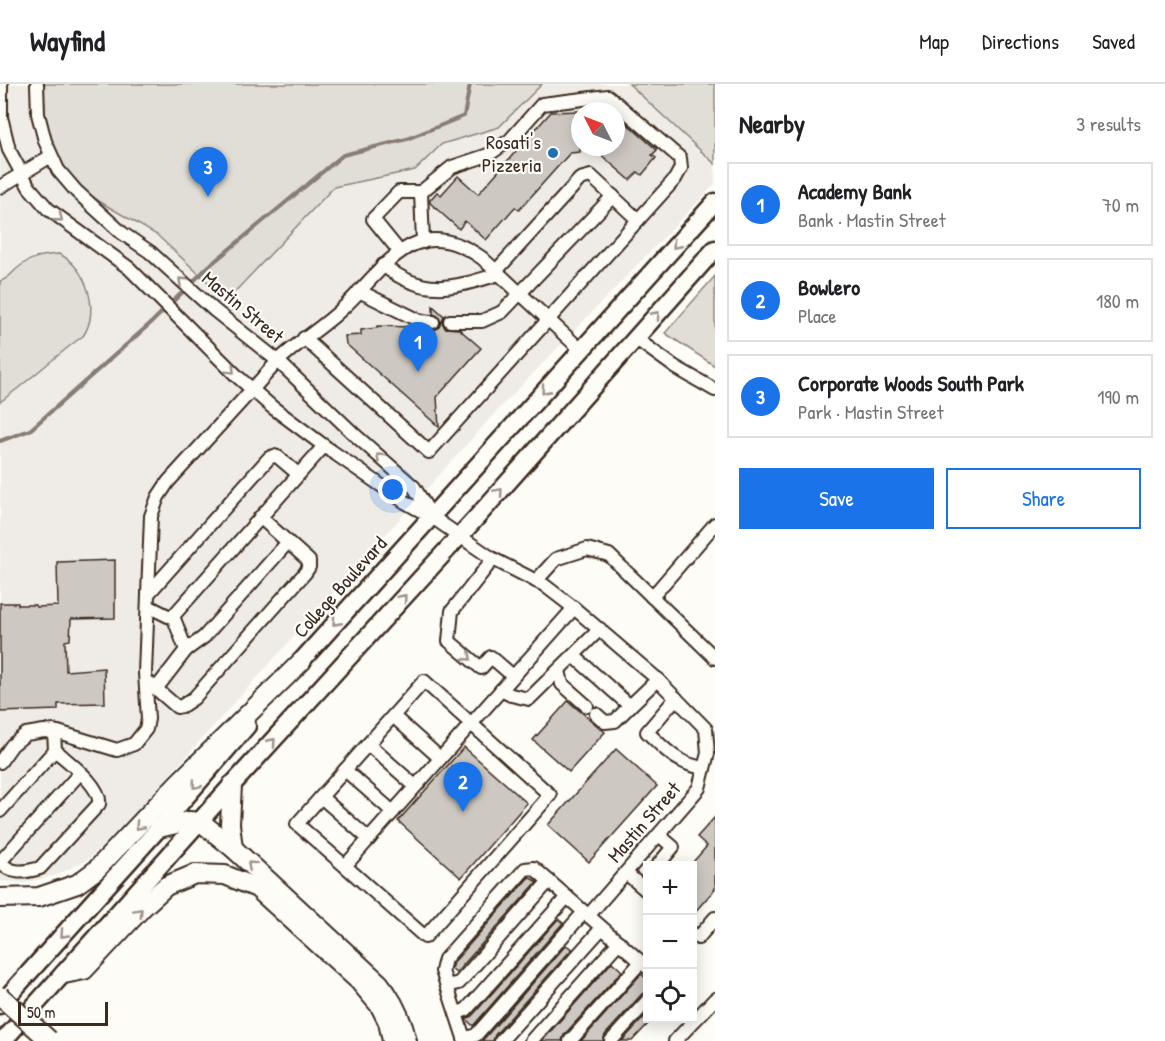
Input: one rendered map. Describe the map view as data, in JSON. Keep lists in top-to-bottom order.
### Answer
{
  "streets": {
    "main road": ["College Boulevard"],
    "street": ["Mastin Street"]
  },
  "crossings": [
    ["Mastin Street", "College Boulevard"]
  ],
  "places": ["Rosati's Pizzeria"],
  "scale_bar": "50 m",
  "north": "top left",
  "page": {
    "header": "Wayfind",
    "nav": ["Map", "Directions", "Saved"],
    "heading": ["Nearby", "3 results"],
    "pins": ["3", "1", "2"],
    "list": [
      {
        "mark": "1",
        "name": "Academy Bank",
        "note": "Bank · Mastin Street",
        "value": "70 m"
      },
      {
        "mark": "2",
        "name": "Bowlero",
        "note": "Place",
        "value": "180 m"
      },
      {
        "mark": "3",
        "name": "Corporate Woods South Park",
        "note": "Park · Mastin Street",
        "value": "190 m"
      }
    ],
    "buttons": ["Save", "Share"],
    "map_buttons": ["+", "−"],
    "scale": "50 m"
  }
}
